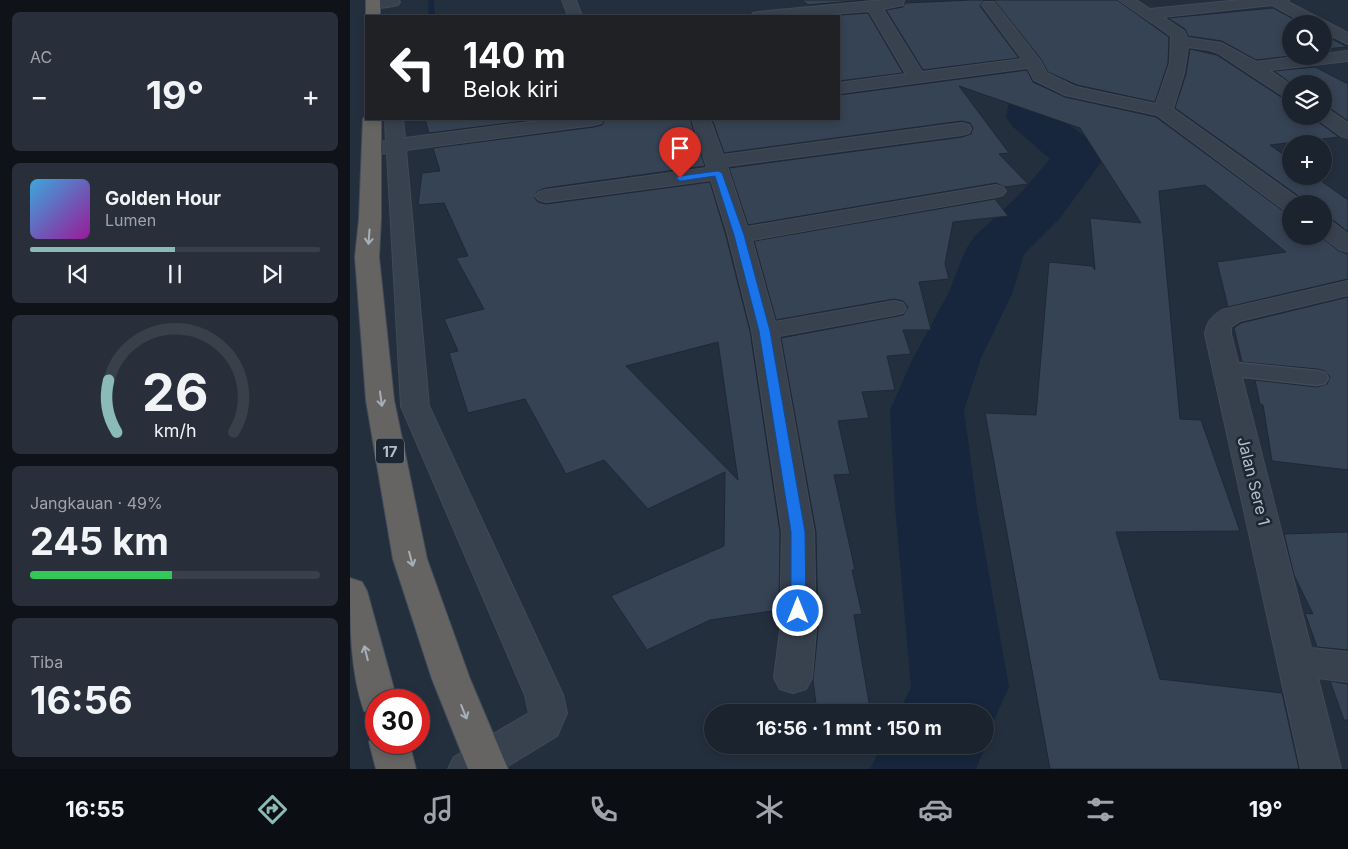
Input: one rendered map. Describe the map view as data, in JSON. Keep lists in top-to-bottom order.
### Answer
{
  "streets": {
    "highway": ["17"],
    "street": ["Jalan Sere 1"]
  },
  "page": {
    "tile": [
      "AC",
      ["Jangkauan · 49%", "245 km"],
      ["Tiba", "16:56"]
    ],
    "map_buttons": ["+", "−"],
    "turn": ["140 m", "Belok kiri"],
    "heat": ["−", "19°", "+"],
    "song": ["Golden Hour", "Lumen"],
    "limit": "30",
    "trip": "16:56 · 1 mnt · 150 m",
    "tabs": ["16:55", "19°"],
    "gauge": ["26", "km/h"]
  }
}
